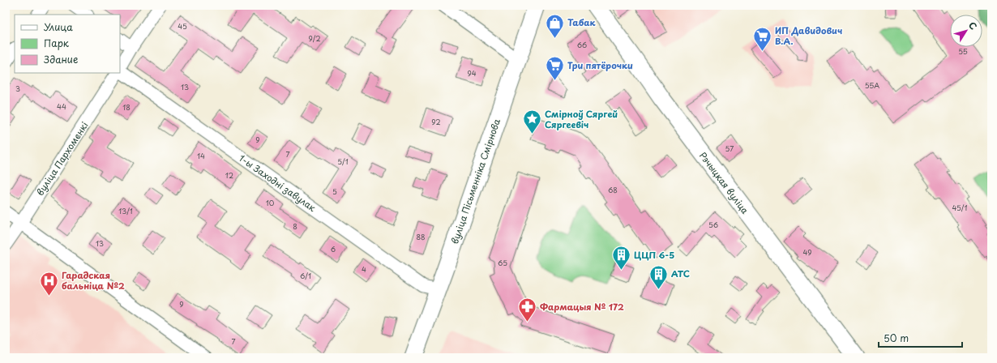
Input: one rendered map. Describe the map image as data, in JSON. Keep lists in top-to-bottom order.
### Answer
{
  "streets": {
    "main road": ["вуліца Пісьменніка Смірнова", "Рэчыцкая вуліца"],
    "street": ["вуліца Пархоменкі", "1-ы Заходні завулак"]
  },
  "crossings": [
    ["вуліца Пісьменніка Смірнова", "1-ы Заходні завулак"]
  ],
  "places": {
    "shop": ["Табак"],
    "supermarket": ["ИП Давидович В.А.", "Три пятёрочки"],
    "place": ["Смірноў Сяргей Сяргеевіч"],
    "building": ["ЦЦП 6-5", "АТС"],
    "hospital": ["Гарадская бальніца №2"],
    "pharmacy": ["Фармацыя № 172"]
  },
  "house_numbers": [
    "45",
    "9/2",
    "66",
    "55",
    "94",
    "55А",
    "13",
    "3",
    "44",
    "18",
    "92",
    "9",
    "57",
    "7",
    "14",
    "5/1",
    "12",
    "68",
    "5",
    "10",
    "45/1",
    "13/1",
    "56",
    "8",
    "88",
    "13",
    "6",
    "49",
    "65",
    "4",
    "6/1",
    "9",
    "7"
  ],
  "legend": ["Улица", "Парк", "Здание"],
  "scale_bar": "50 m",
  "north": "top right"
}
